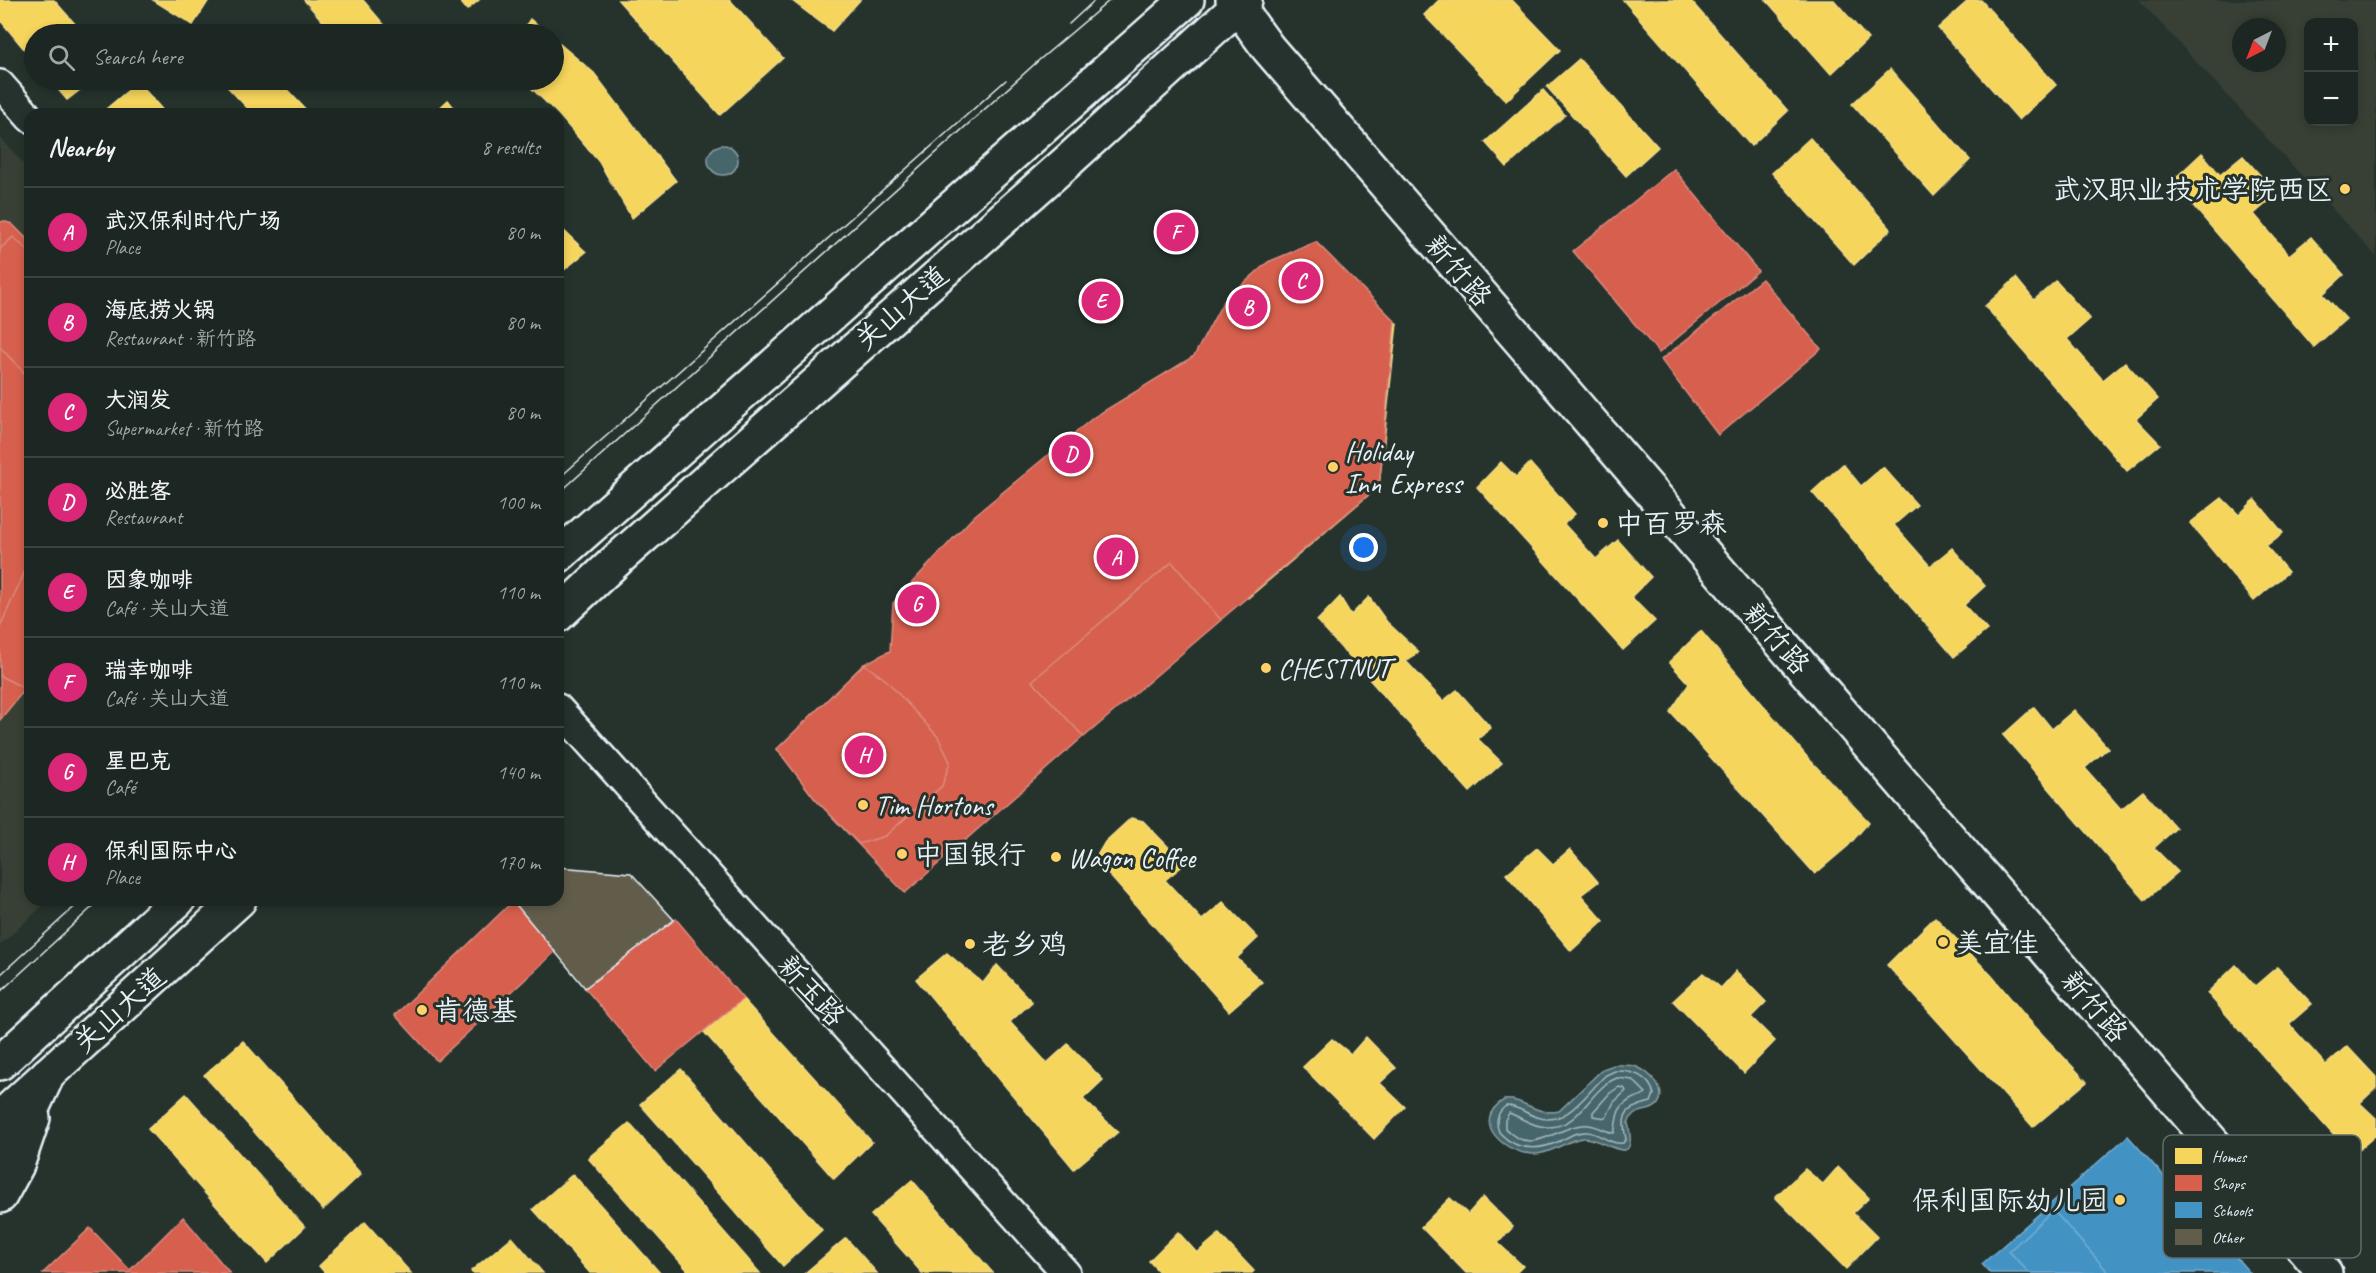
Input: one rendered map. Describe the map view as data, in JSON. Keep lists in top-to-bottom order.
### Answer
{
  "streets": {
    "main road": ["新竹路", "关山大道"],
    "street": ["新玉路"]
  },
  "crossings": [
    ["新竹路", "关山大道"]
  ],
  "places": [
    "武汉职业技术学院西区",
    "Holiday Inn Express",
    "中百罗森",
    "CHESTNUT",
    "Tim Hortons",
    "中国银行",
    "Wagon Coffee",
    "美宜佳",
    "老乡鸡",
    "肯德基",
    "保利国际幼儿园"
  ],
  "legend": [
    "Homes",
    "Shops",
    "Schools",
    "Other"
  ],
  "north": "bottom left",
  "page": {
    "map_buttons": ["+", "−"],
    "search": "Search here",
    "heading": ["Nearby", "8 results"],
    "list": [
      {
        "mark": "A",
        "name": "武汉保利时代广场",
        "note": "Place",
        "value": "80 m"
      },
      {
        "mark": "B",
        "name": "海底捞火锅",
        "note": "Restaurant · 新竹路",
        "value": "80 m"
      },
      {
        "mark": "C",
        "name": "大润发",
        "note": "Supermarket · 新竹路",
        "value": "80 m"
      },
      {
        "mark": "D",
        "name": "必胜客",
        "note": "Restaurant",
        "value": "100 m"
      },
      {
        "mark": "E",
        "name": "因象咖啡",
        "note": "Café · 关山大道",
        "value": "110 m"
      },
      {
        "mark": "F",
        "name": "瑞幸咖啡",
        "note": "Café · 关山大道",
        "value": "110 m"
      },
      {
        "mark": "G",
        "name": "星巴克",
        "note": "Café",
        "value": "140 m"
      },
      {
        "mark": "H",
        "name": "保利国际中心",
        "note": "Place",
        "value": "170 m"
      }
    ],
    "pins": [
      "F",
      "C",
      "E",
      "B",
      "D",
      "A",
      "G",
      "H"
    ]
  }
}
